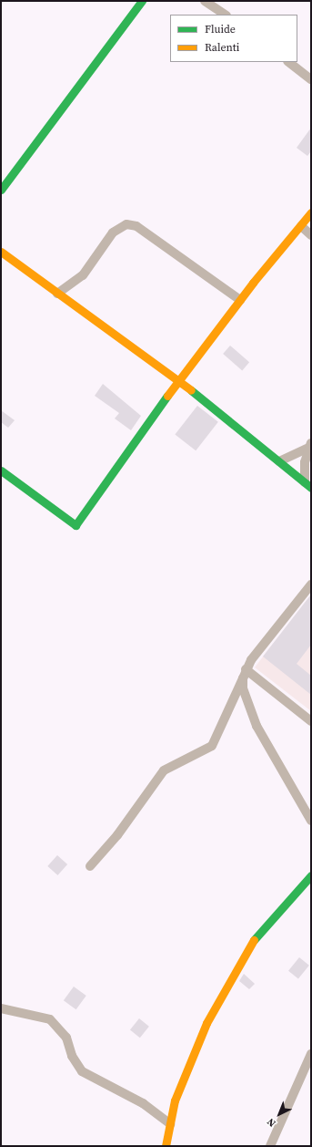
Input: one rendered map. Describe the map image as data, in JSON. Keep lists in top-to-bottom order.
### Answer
{
  "legend": ["Fluide", "Ralenti"],
  "north": "bottom left"
}
